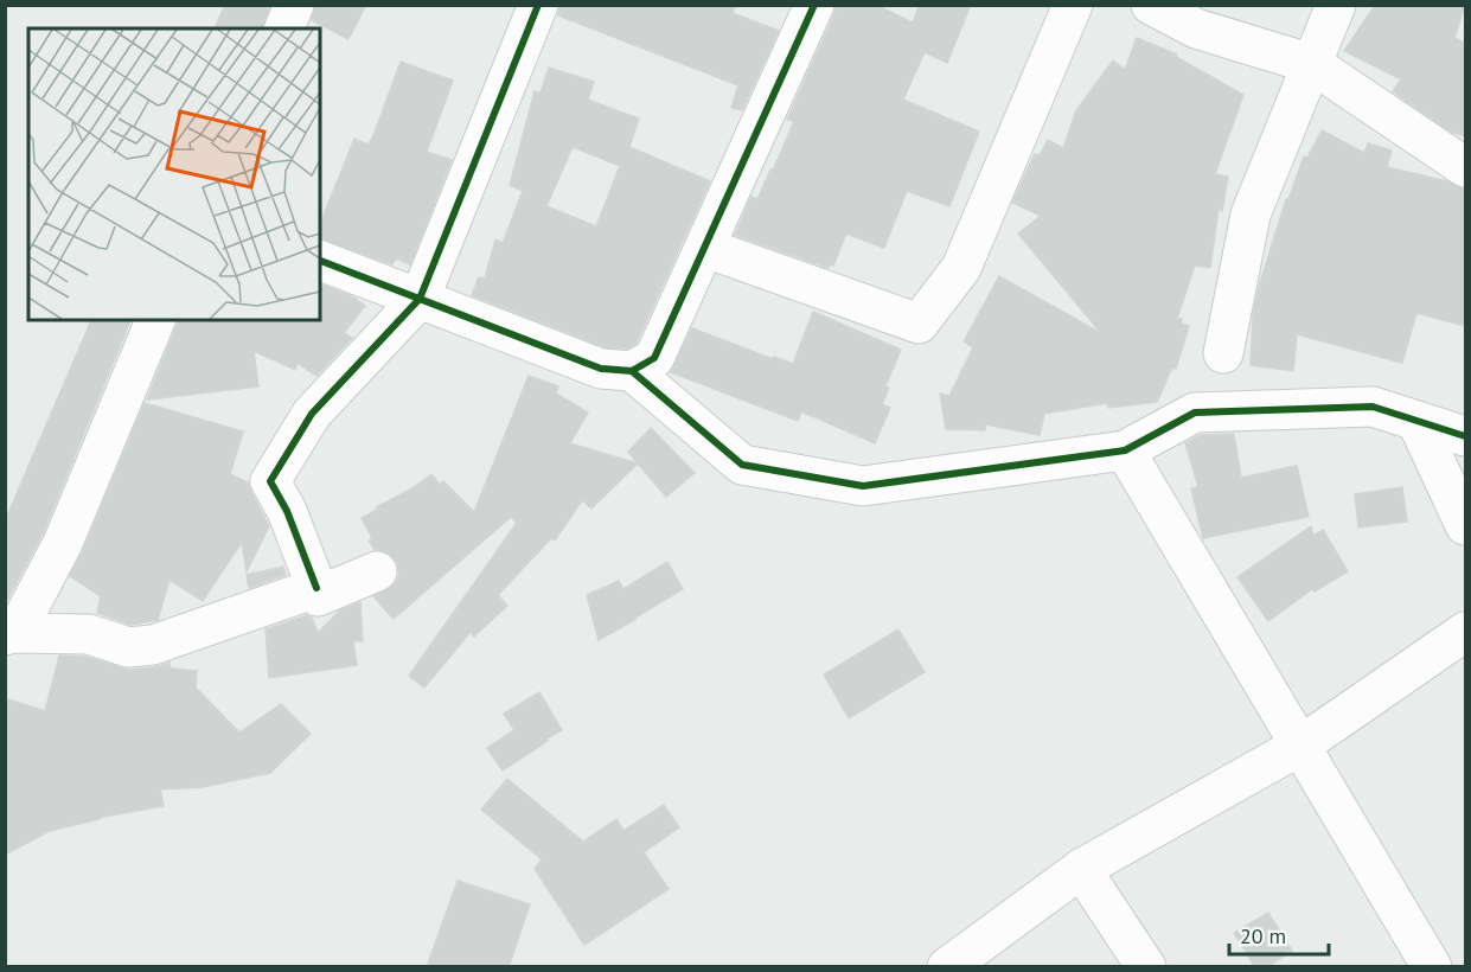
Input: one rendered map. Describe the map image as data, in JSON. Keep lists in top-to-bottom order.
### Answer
{
  "scale_bar": "20 m"
}
